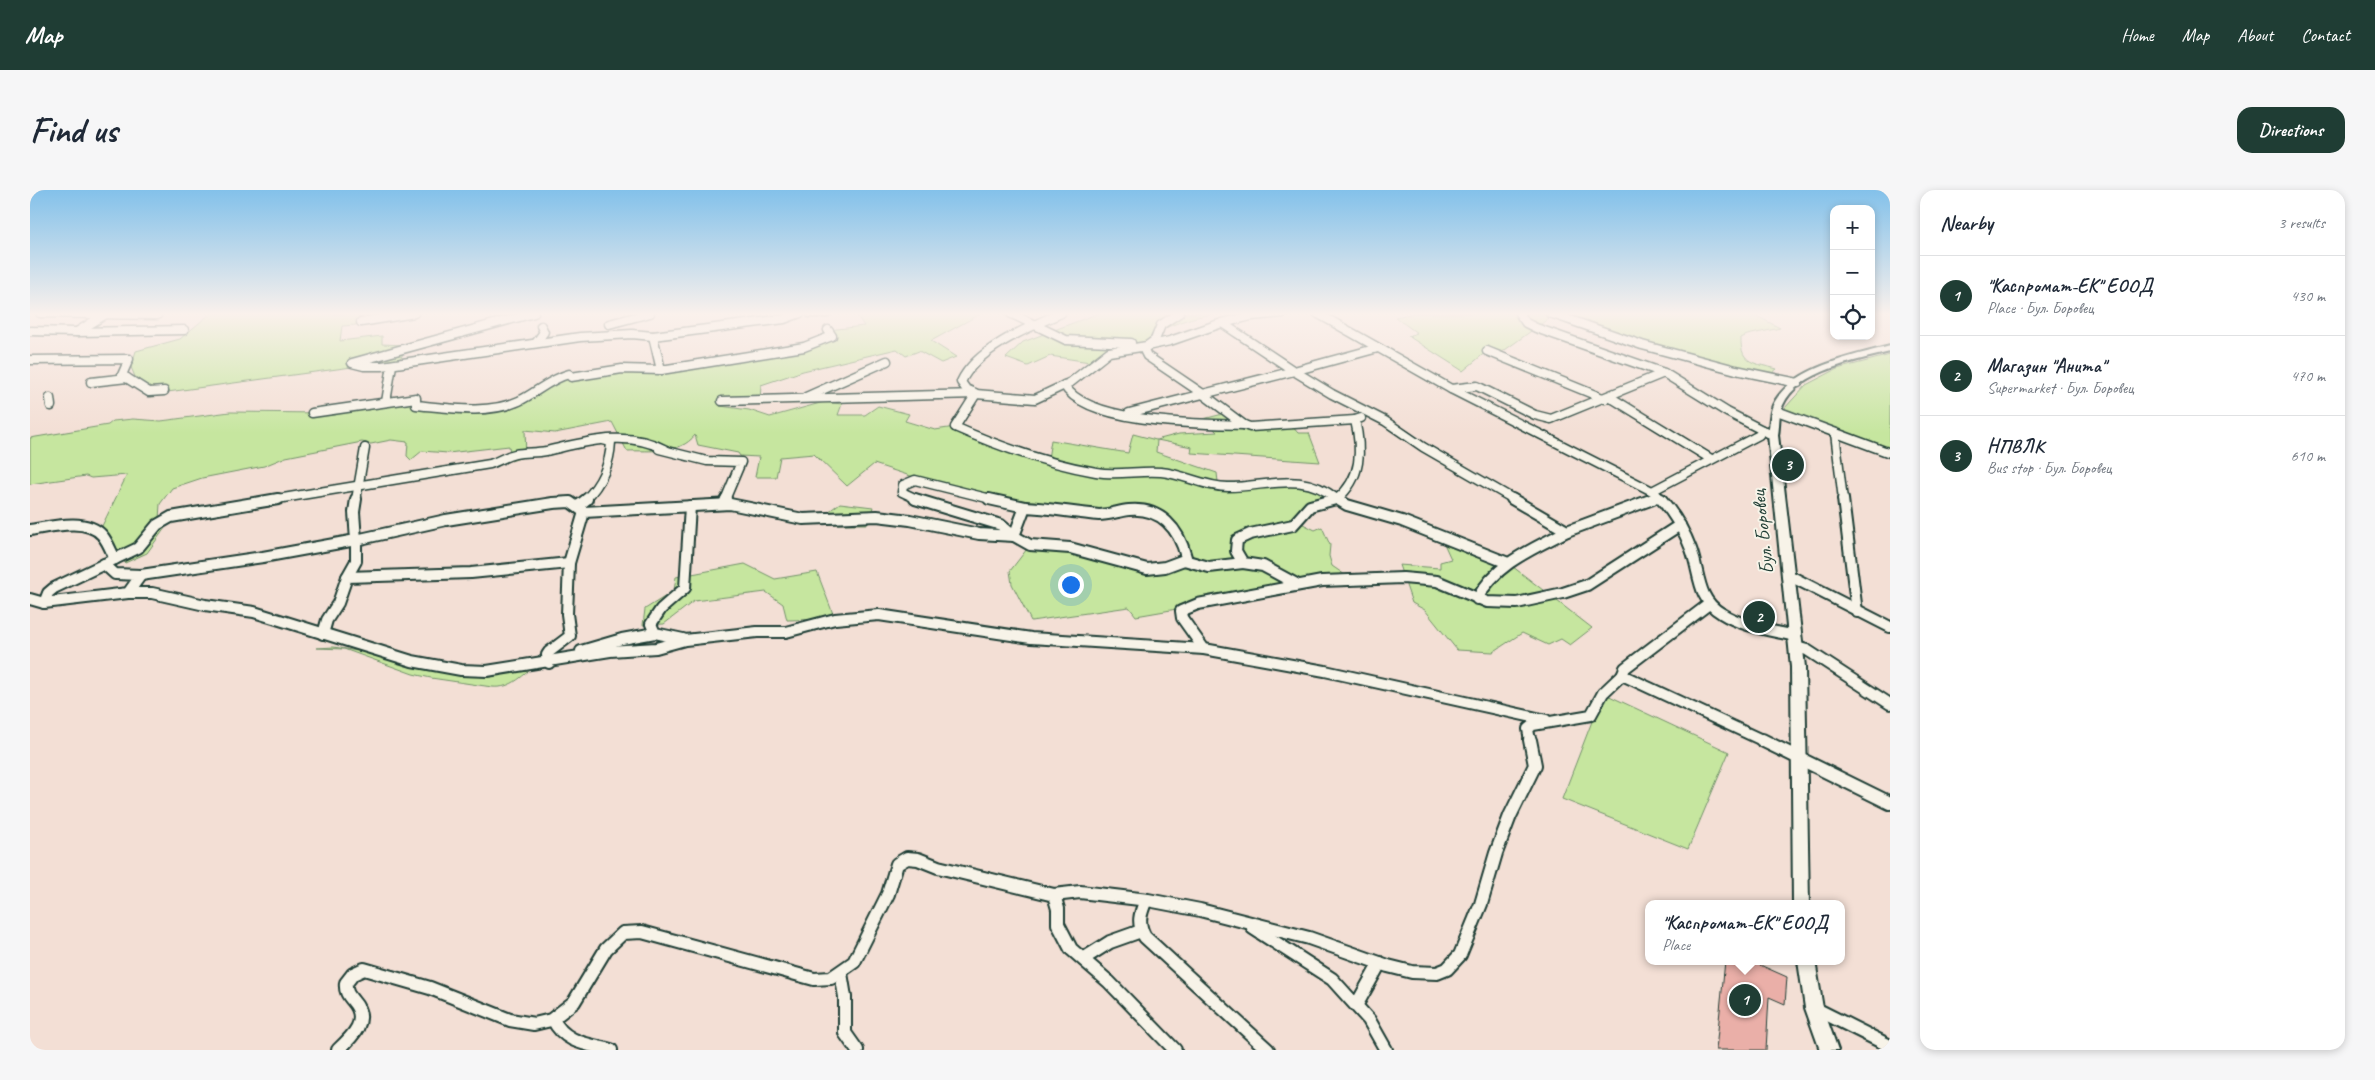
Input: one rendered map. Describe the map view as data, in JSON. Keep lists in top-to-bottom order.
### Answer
{
  "streets": {
    "street": ["Бул. Боровец"]
  },
  "page": {
    "header": "Map",
    "nav": [
      "Home",
      "Map",
      "About",
      "Contact"
    ],
    "buttons": "Directions",
    "title": "Find us",
    "heading": ["Nearby", "3 results"],
    "map_buttons": ["+", "−"],
    "list": [
      {
        "mark": "1",
        "name": "\"Каспромат-ЕК\" ЕООД",
        "note": "Place · Бул. Боровец",
        "value": "430 m"
      },
      {
        "mark": "2",
        "name": "Магазин \"Анита\"",
        "note": "Supermarket · Бул. Боровец",
        "value": "470 m"
      },
      {
        "mark": "3",
        "name": "НПВЛК",
        "note": "Bus stop · Бул. Боровец",
        "value": "610 m"
      }
    ],
    "pins": ["3", "2", "1"],
    "popup": ["\"Каспромат-ЕК\" ЕООД", "Place"]
  }
}
